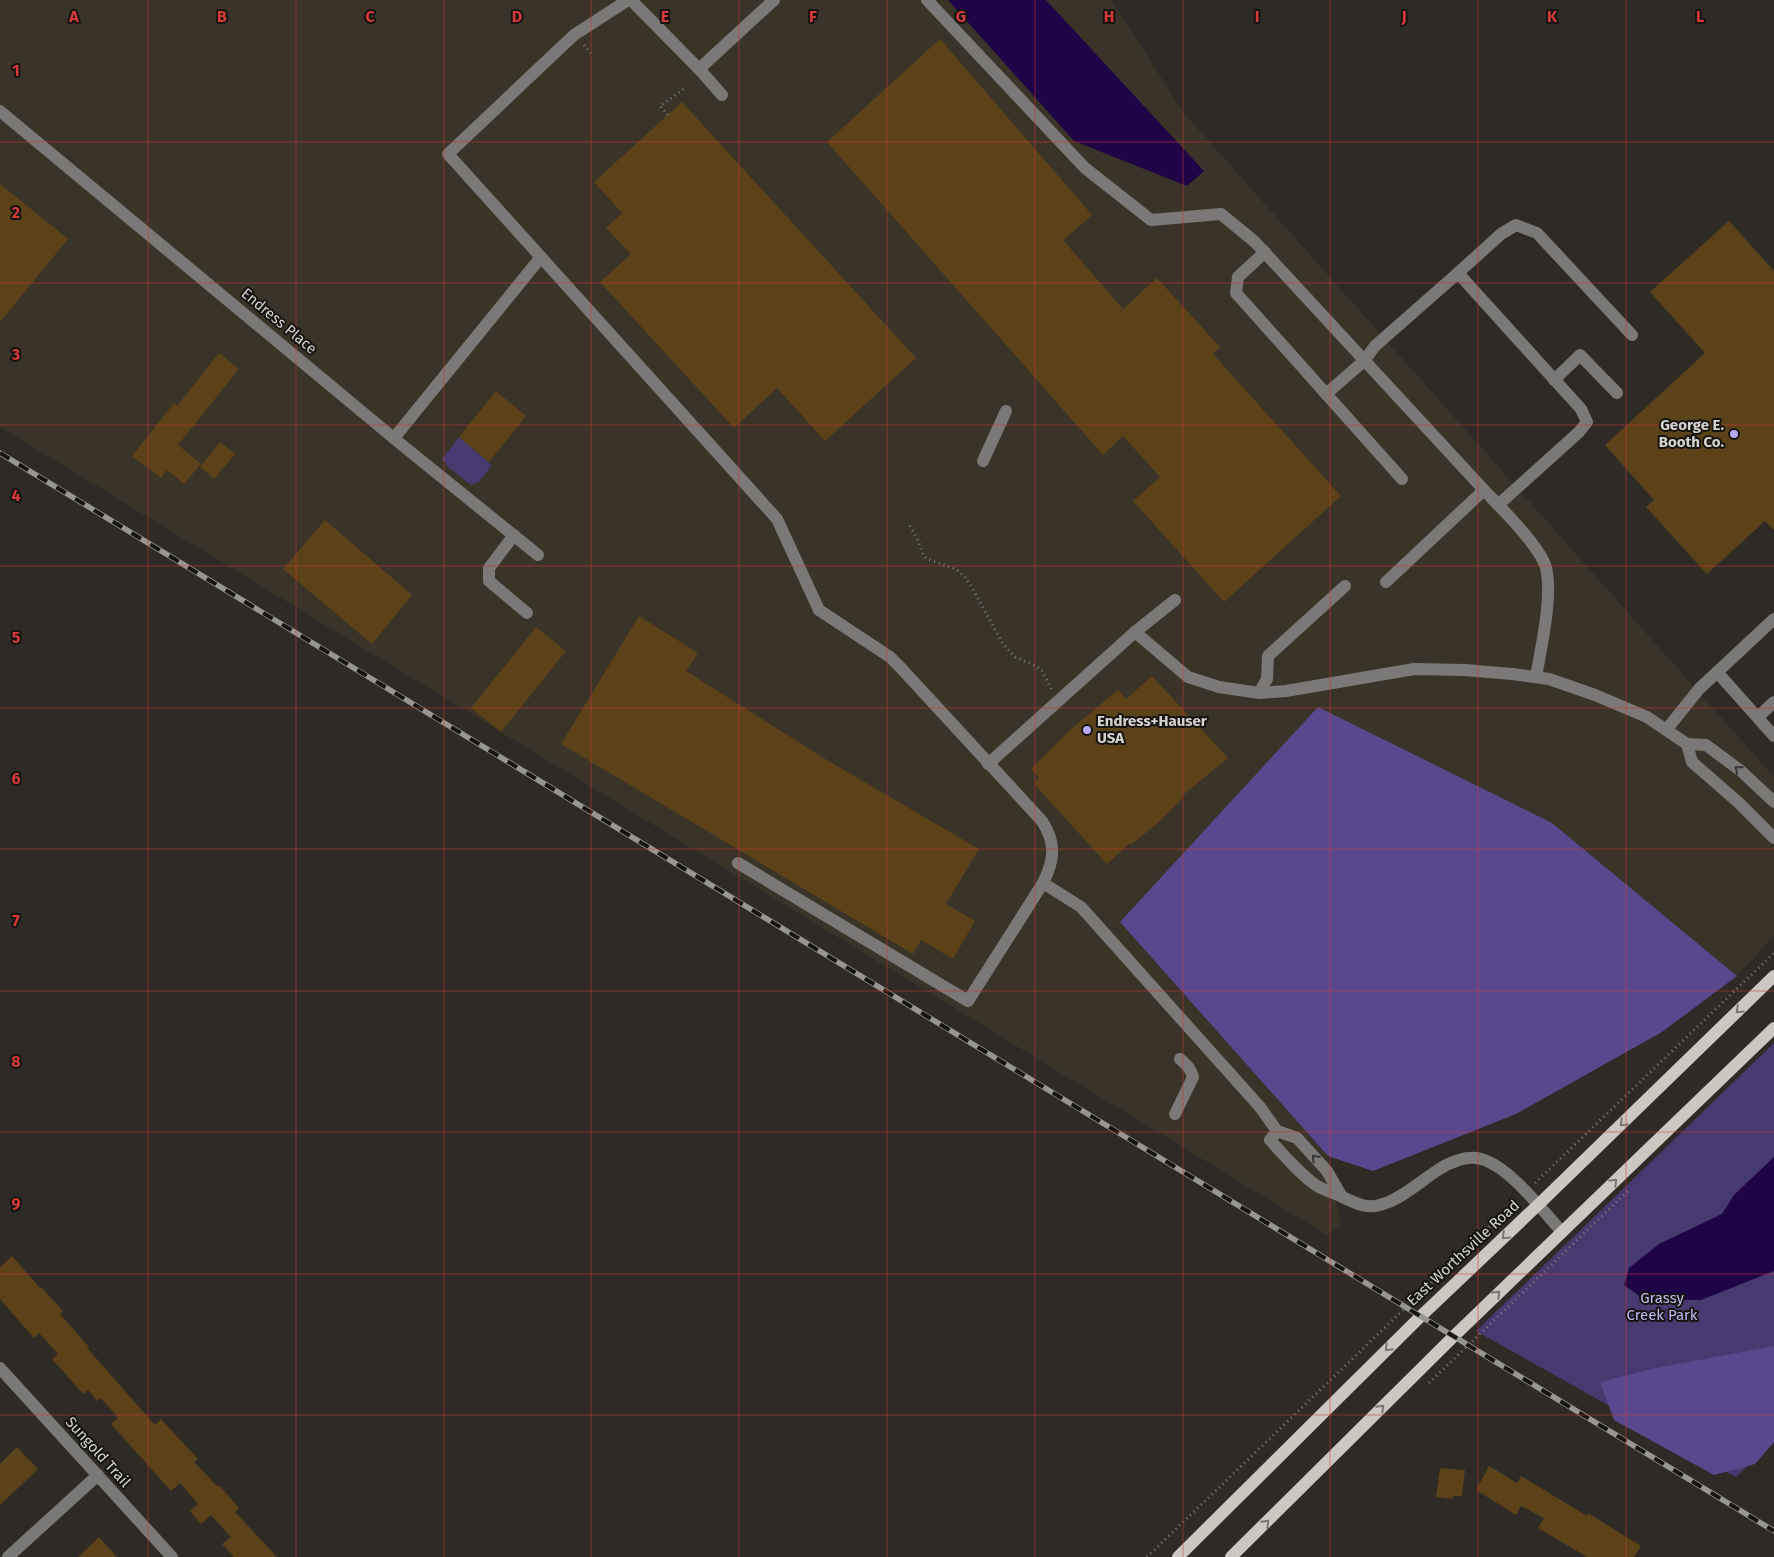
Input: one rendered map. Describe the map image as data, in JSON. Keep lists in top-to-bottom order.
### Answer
{
  "streets": {
    "main road": ["East Worthsville Road"],
    "street": ["Endress Place", "Sungold Trail"]
  },
  "parks": ["Grassy Creek Park"],
  "places": ["George E. Booth Co.", "Endress+Hauser USA"],
  "grid": {
    "columns": [
      "A",
      "B",
      "C",
      "D",
      "E",
      "F",
      "G",
      "H",
      "I",
      "J",
      "K",
      "L"
    ],
    "rows": [
      "1",
      "2",
      "3",
      "4",
      "5",
      "6",
      "7",
      "8",
      "9"
    ]
  }
}
